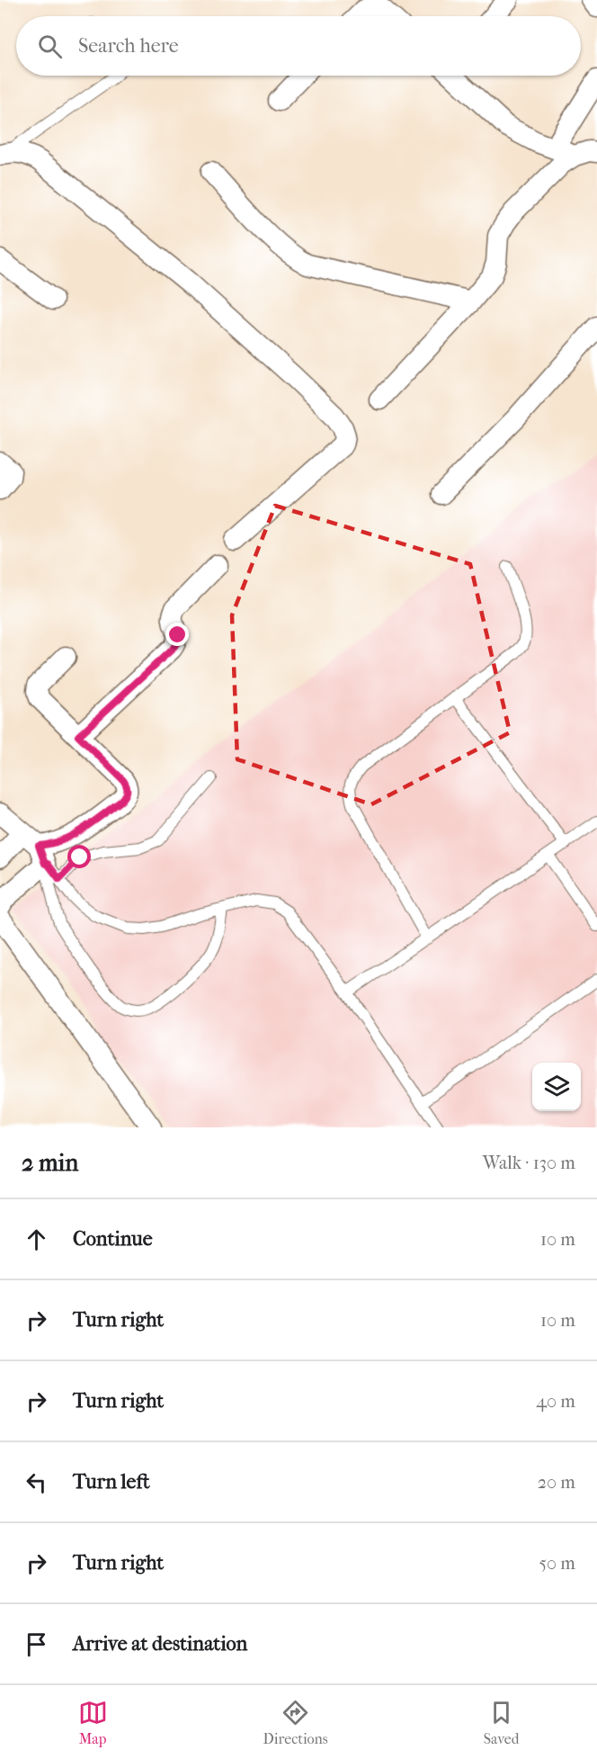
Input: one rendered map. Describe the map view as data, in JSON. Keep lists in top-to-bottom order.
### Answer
{
  "page": {
    "search": "Search here",
    "heading": ["2 min", "Walk · 130 m"],
    "list": [
      ["Continue", "10 m"],
      ["Turn right", "10 m"],
      ["Turn right", "40 m"],
      ["Turn left", "20 m"],
      ["Turn right", "50 m"],
      "Arrive at destination"
    ],
    "nav": ["Map", "Directions", "Saved"]
  }
}
